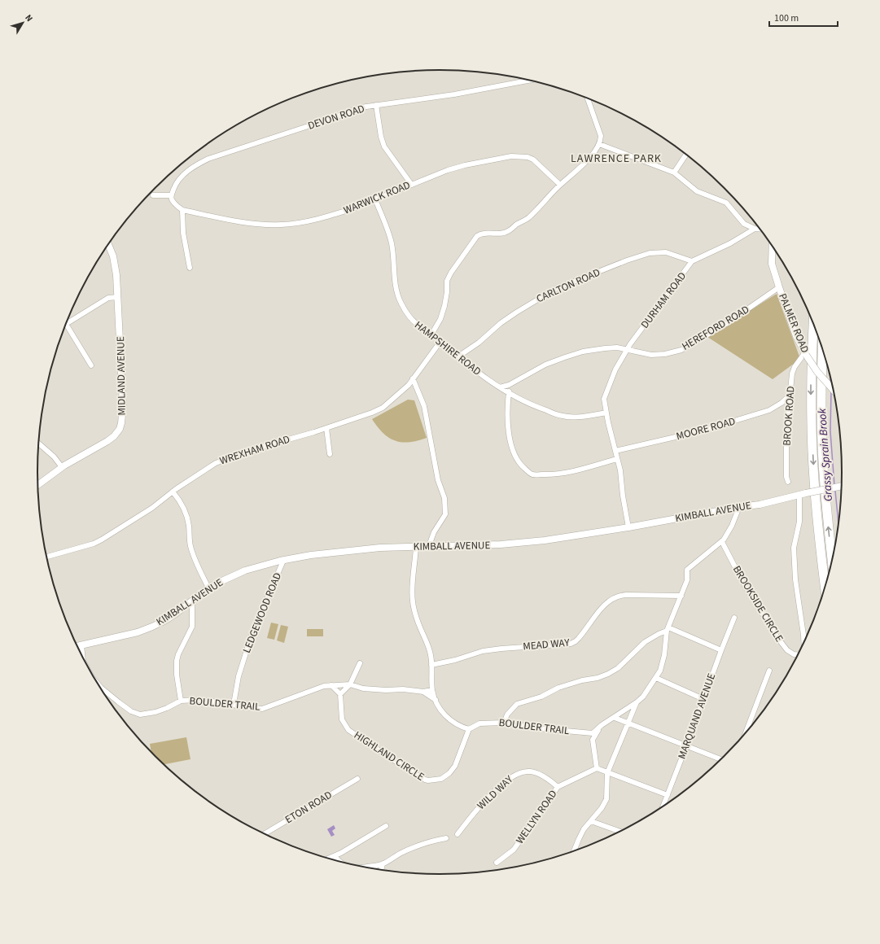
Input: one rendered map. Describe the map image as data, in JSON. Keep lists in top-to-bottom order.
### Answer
{
  "streets": {
    "street": [
      "DEVON ROAD",
      "WARWICK ROAD",
      "CARLTON ROAD",
      "DURHAM ROAD",
      "PALMER ROAD",
      "HEREFORD ROAD",
      "HAMPSHIRE ROAD",
      "MIDLAND AVENUE",
      "BROOK ROAD",
      "MOORE ROAD",
      "WREXHAM ROAD",
      "KIMBALL AVENUE",
      "BROOKSIDE CIRCLE",
      "LEDGEWOOD ROAD",
      "MEAD WAY",
      "BOULDER TRAIL",
      "MARQUAND AVENUE",
      "HIGHLAND CIRCLE",
      "WILD WAY",
      "ETON ROAD",
      "WELLYN ROAD"
    ]
  },
  "crossings": [
    ["WARWICK ROAD", "HAMPSHIRE ROAD"],
    ["CARLTON ROAD", "DURHAM ROAD"],
    ["CARLTON ROAD", "HAMPSHIRE ROAD"],
    ["DURHAM ROAD", "HEREFORD ROAD"],
    ["DURHAM ROAD", "HAMPSHIRE ROAD"],
    ["PALMER ROAD", "HEREFORD ROAD"],
    ["PALMER ROAD", "BROOK ROAD"],
    ["HEREFORD ROAD", "HAMPSHIRE ROAD"],
    ["HAMPSHIRE ROAD", "WREXHAM ROAD"],
    ["BROOK ROAD", "MOORE ROAD"],
    ["KIMBALL AVENUE", "LEDGEWOOD ROAD"],
    ["KIMBALL AVENUE", "BOULDER TRAIL"],
    ["LEDGEWOOD ROAD", "BOULDER TRAIL"],
    ["BOULDER TRAIL", "HIGHLAND CIRCLE"],
    ["WILD WAY", "WELLYN ROAD"]
  ],
  "districts": ["LAWRENCE PARK"],
  "water": ["Grassy Sprain Brook"],
  "scale_bar": "100 m",
  "north": "top right"
}
